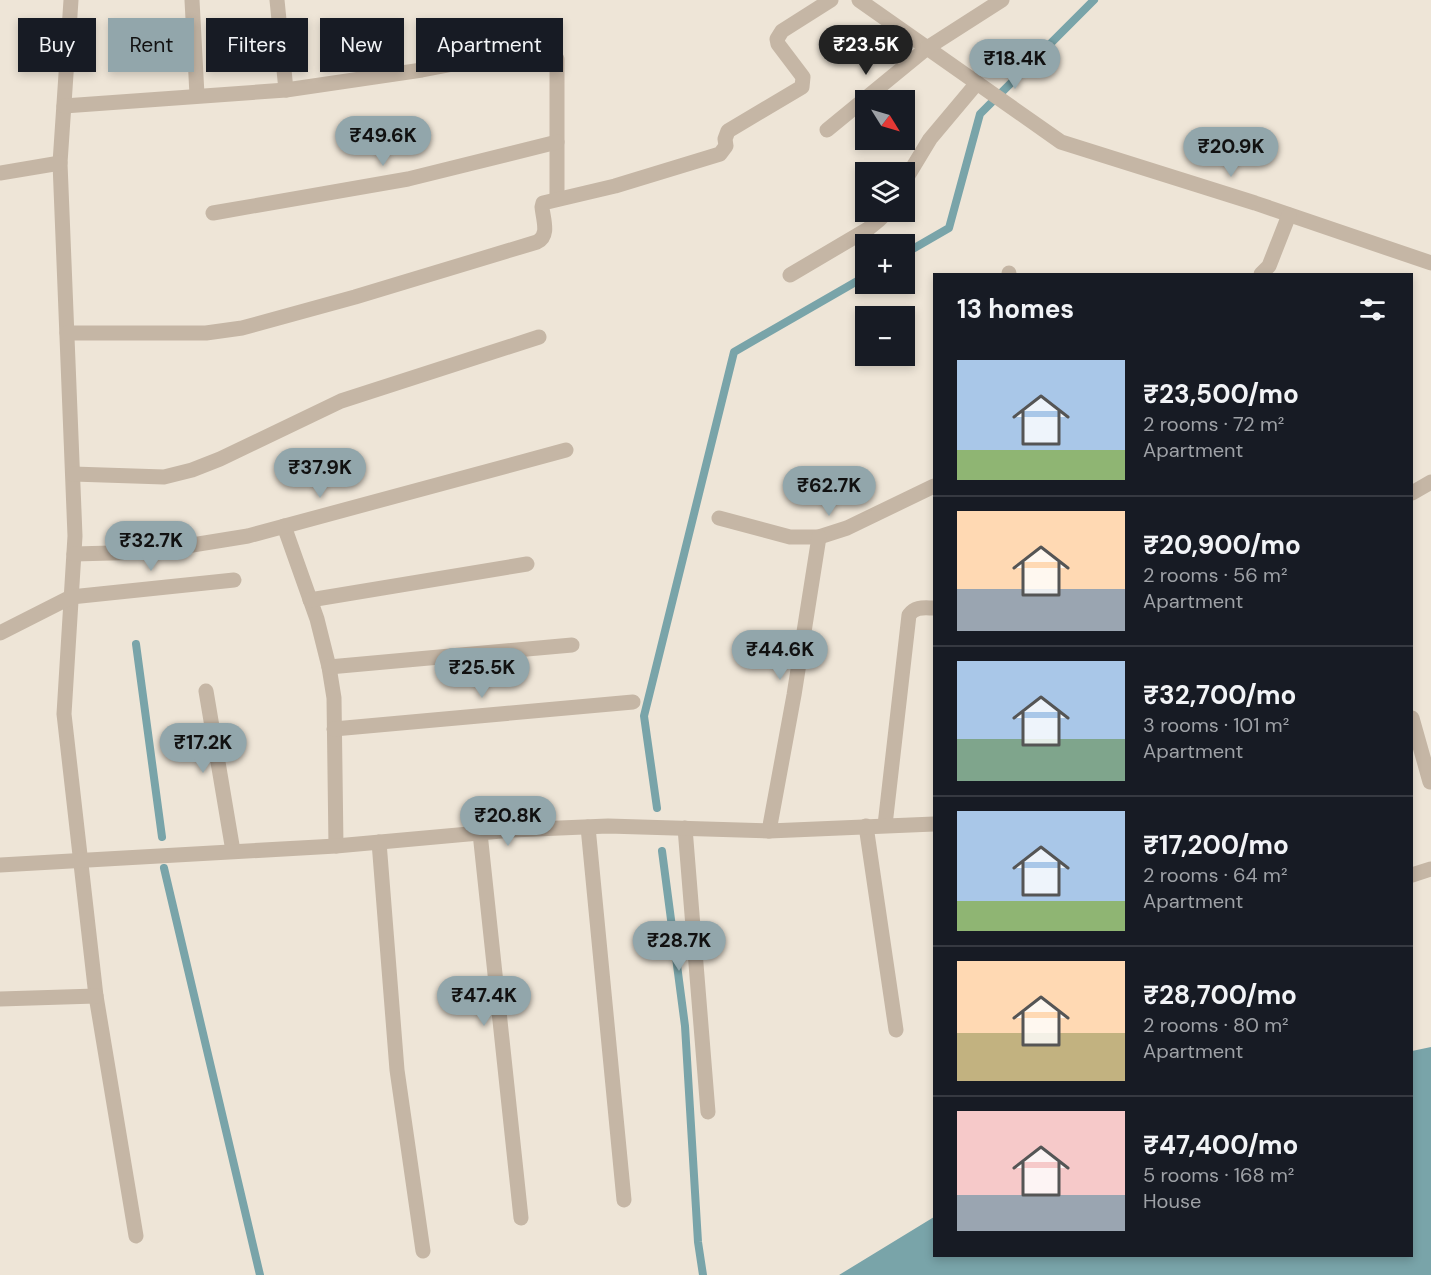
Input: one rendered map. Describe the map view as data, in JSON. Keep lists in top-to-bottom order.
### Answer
{
  "north": "bottom right",
  "page": {
    "chip": [
      "Buy",
      "Rent",
      "Filters",
      "New",
      "Apartment"
    ],
    "price": [
      "₹23.5K",
      "₹18.4K",
      "₹49.6K",
      "₹20.9K",
      "₹37.9K",
      "₹62.7K",
      "₹32.7K",
      "₹44.6K",
      "₹25.5K",
      "₹17.2K",
      "₹20.8K",
      "₹28.7K",
      "₹47.4K"
    ],
    "map_buttons": ["+", "−"],
    "heading": "13 homes",
    "list": [
      {
        "name": "₹23,500/mo",
        "note": "2 rooms · 72 m² · Apartment"
      },
      {
        "name": "₹20,900/mo",
        "note": "2 rooms · 56 m² · Apartment"
      },
      {
        "name": "₹32,700/mo",
        "note": "3 rooms · 101 m² · Apartment"
      },
      {
        "name": "₹17,200/mo",
        "note": "2 rooms · 64 m² · Apartment"
      },
      {
        "name": "₹28,700/mo",
        "note": "2 rooms · 80 m² · Apartment"
      },
      {
        "name": "₹47,400/mo",
        "note": "5 rooms · 168 m² · House"
      }
    ]
  }
}
